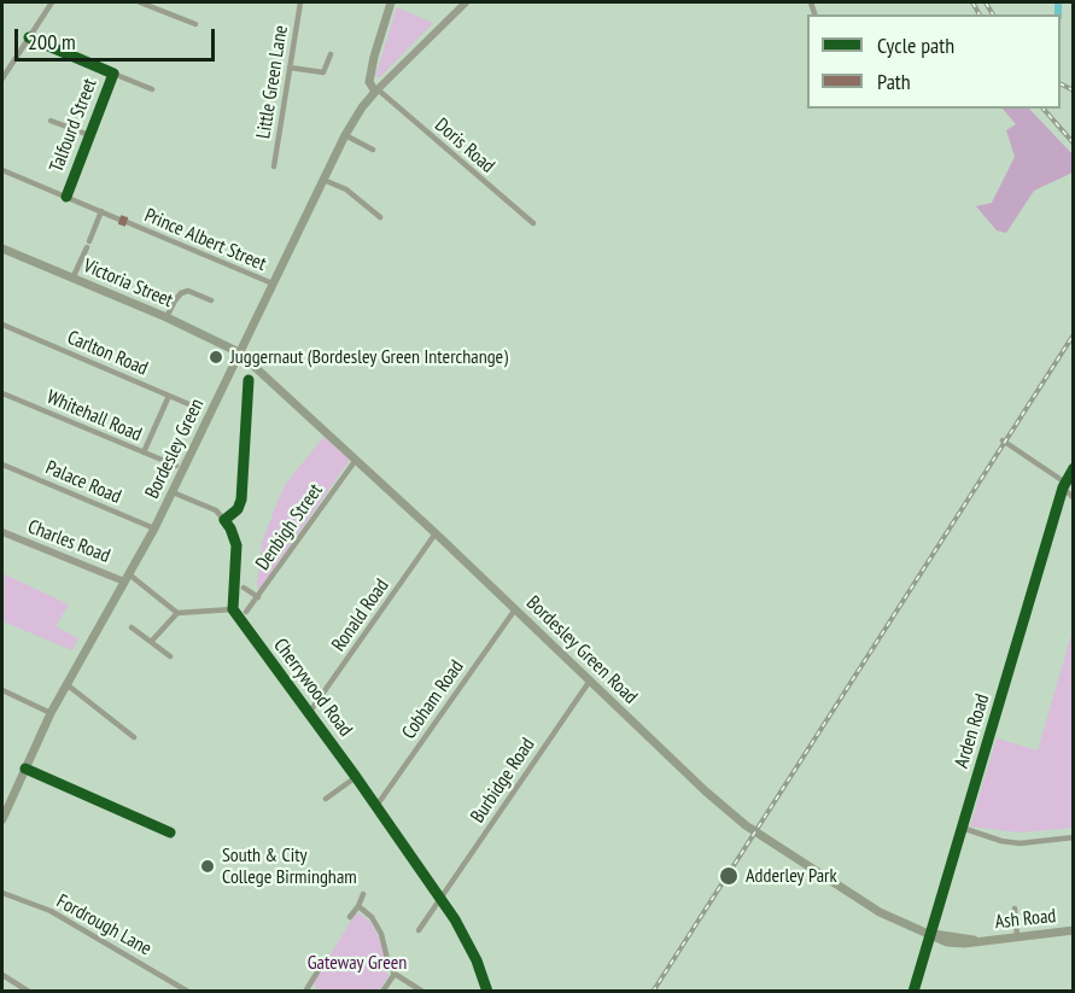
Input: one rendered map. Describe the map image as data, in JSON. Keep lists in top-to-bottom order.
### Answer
{
  "streets": {
    "main road": [
      "Victoria Street",
      "Bordesley Green",
      "Bordesley Green Road",
      "Arden Road",
      "Ash Road"
    ],
    "street": [
      "Little Green Lane",
      "Talfourd Street",
      "Doris Road",
      "Prince Albert Street",
      "Carlton Road",
      "Whitehall Road",
      "Palace Road",
      "Denbigh Street",
      "Charles Road",
      "Ronald Road",
      "Cherrywood Road",
      "Cobham Road",
      "Burbidge Road",
      "Fordrough Lane"
    ]
  },
  "crossings": [
    ["Talfourd Street", "Prince Albert Street"],
    ["Doris Road", "Bordesley Green"],
    ["Prince Albert Street", "Bordesley Green"],
    ["Victoria Street", "Bordesley Green"],
    ["Victoria Street", "Bordesley Green Road"],
    ["Bordesley Green", "Palace Road"],
    ["Bordesley Green", "Charles Road"],
    ["Bordesley Green", "Bordesley Green Road"],
    ["Denbigh Street", "Bordesley Green Road"],
    ["Ronald Road", "Bordesley Green Road"],
    ["Ronald Road", "Cherrywood Road"],
    ["Bordesley Green Road", "Cobham Road"],
    ["Bordesley Green Road", "Arden Road"],
    ["Bordesley Green Road", "Burbidge Road"],
    ["Bordesley Green Road", "Ash Road"],
    ["Cherrywood Road", "Cobham Road"],
    ["Cherrywood Road", "Burbidge Road"],
    ["Arden Road", "Ash Road"]
  ],
  "parks": ["Gateway Green"],
  "places": ["Juggernaut (Bordesley Green Interchange)", "South & City College Birmingham", "Adderley Park"],
  "legend": ["Cycle path", "Path"],
  "scale_bar": "200 m"
}
